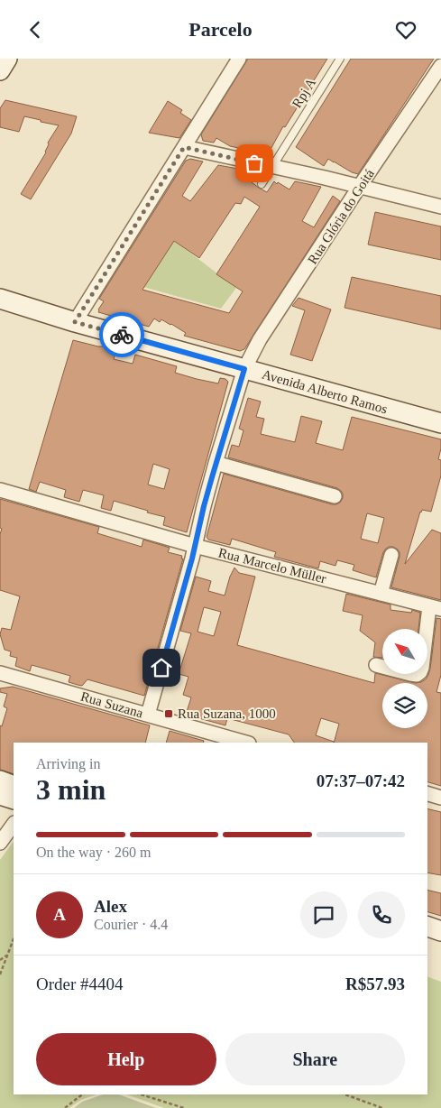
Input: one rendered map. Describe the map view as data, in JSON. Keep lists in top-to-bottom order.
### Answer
{
  "streets": {
    "main road": ["Avenida Alberto Ramos"],
    "street": ["Rua Glória do Goitá", "Rua Marcelo Müller", "Rua Suzana"],
    "lane": ["Rpj A"]
  },
  "crossings": [
    ["Rua Glória do Goitá", "Avenida Alberto Ramos"],
    ["Rua Glória do Goitá", "Rua Marcelo Müller"],
    ["Rua Glória do Goitá", "Rua Suzana"]
  ],
  "places": {
    "transit": ["Rua Suzana, 1000"]
  },
  "north": "top left",
  "page": {
    "header": "Parcelo",
    "heading": ["3 min", "Arriving in", "07:37–07:42"],
    "panel": [
      "Alex",
      "Courier · 4.4",
      "Order #4404",
      "R$57.93"
    ],
    "bar": "On the way · 260 m",
    "round": "A",
    "buttons": ["Help", "Share"]
  }
}
